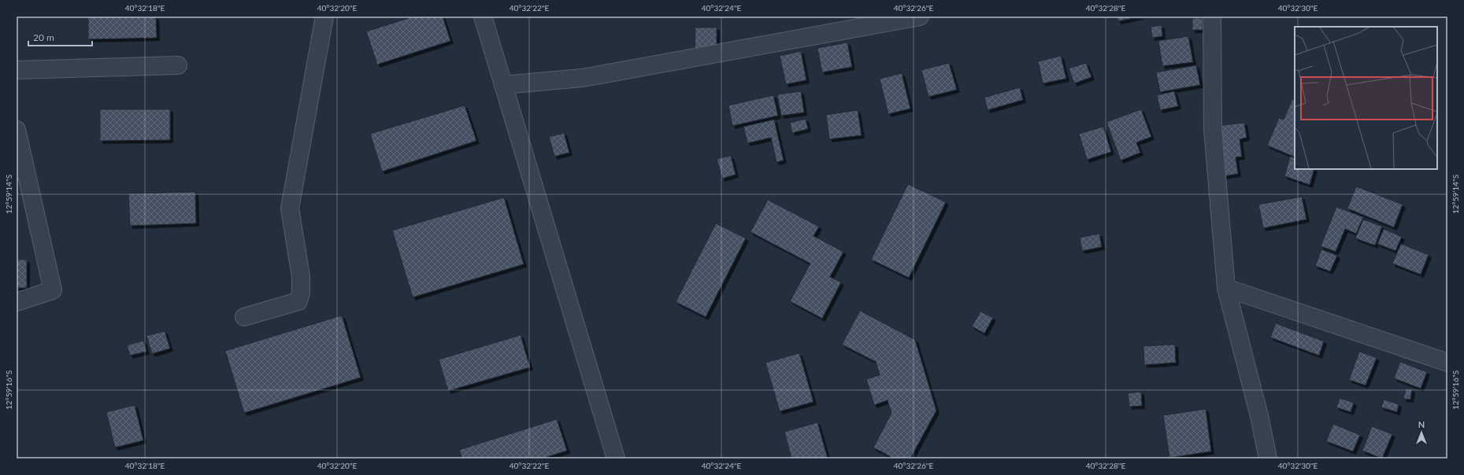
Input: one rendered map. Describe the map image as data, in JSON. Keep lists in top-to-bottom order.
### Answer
{
  "scale_bar": "20 m",
  "north": "top",
  "coordinates": [
    "40°32'18\"E",
    "40°32'20\"E",
    "40°32'22\"E",
    "40°32'24\"E",
    "40°32'26\"E",
    "40°32'28\"E",
    "40°32'30\"E",
    "12°59'14\"S",
    "12°59'16\"S"
  ]
}
